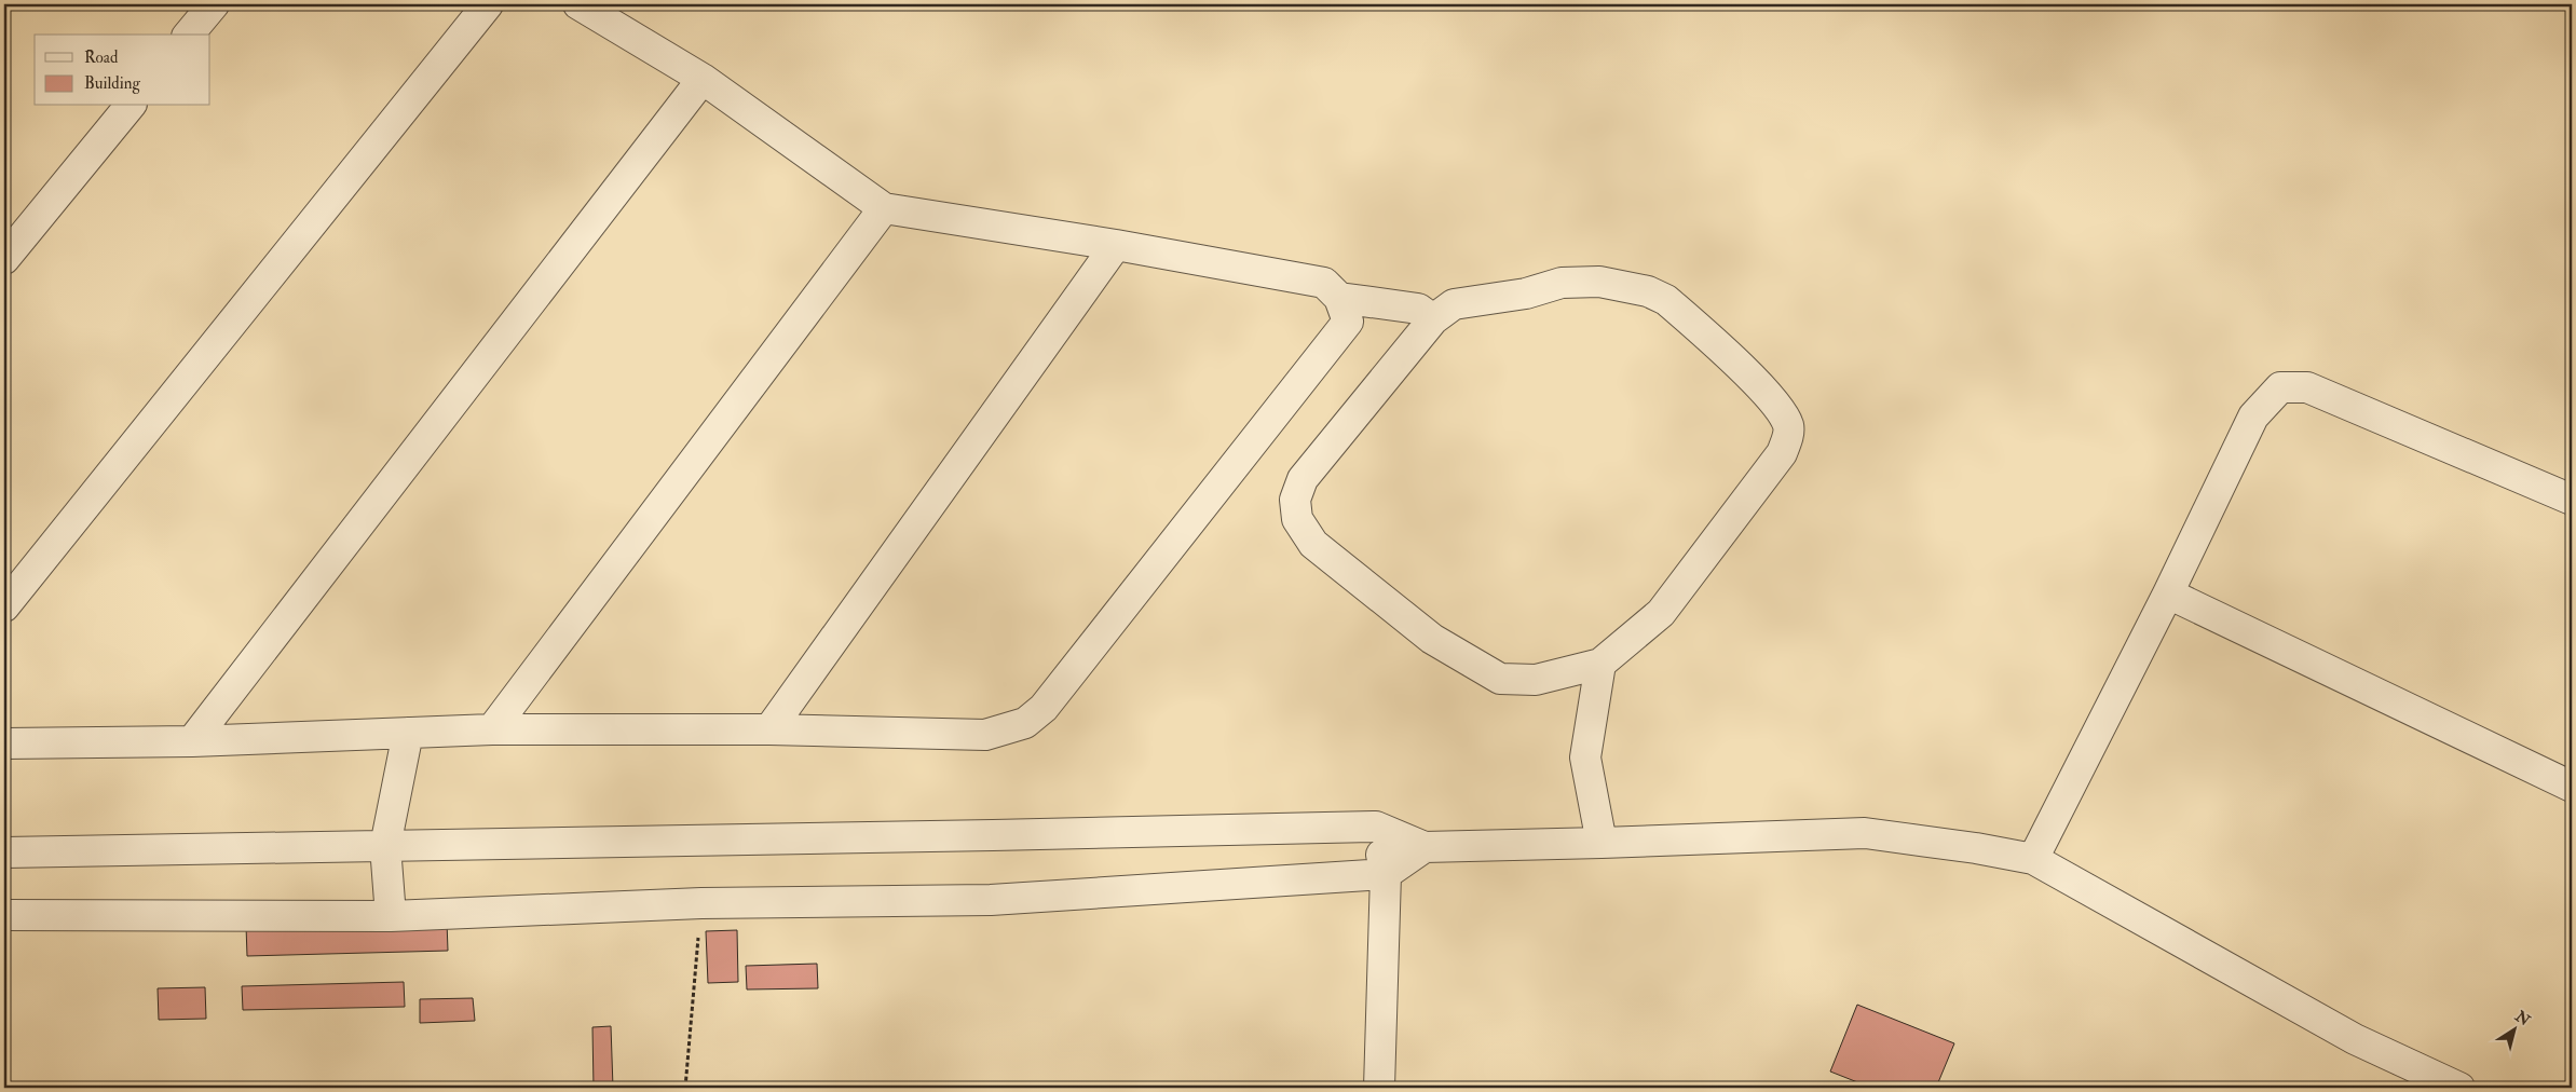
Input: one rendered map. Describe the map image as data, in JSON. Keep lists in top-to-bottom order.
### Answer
{
  "legend": ["Road", "Building"],
  "north": "top right"
}
